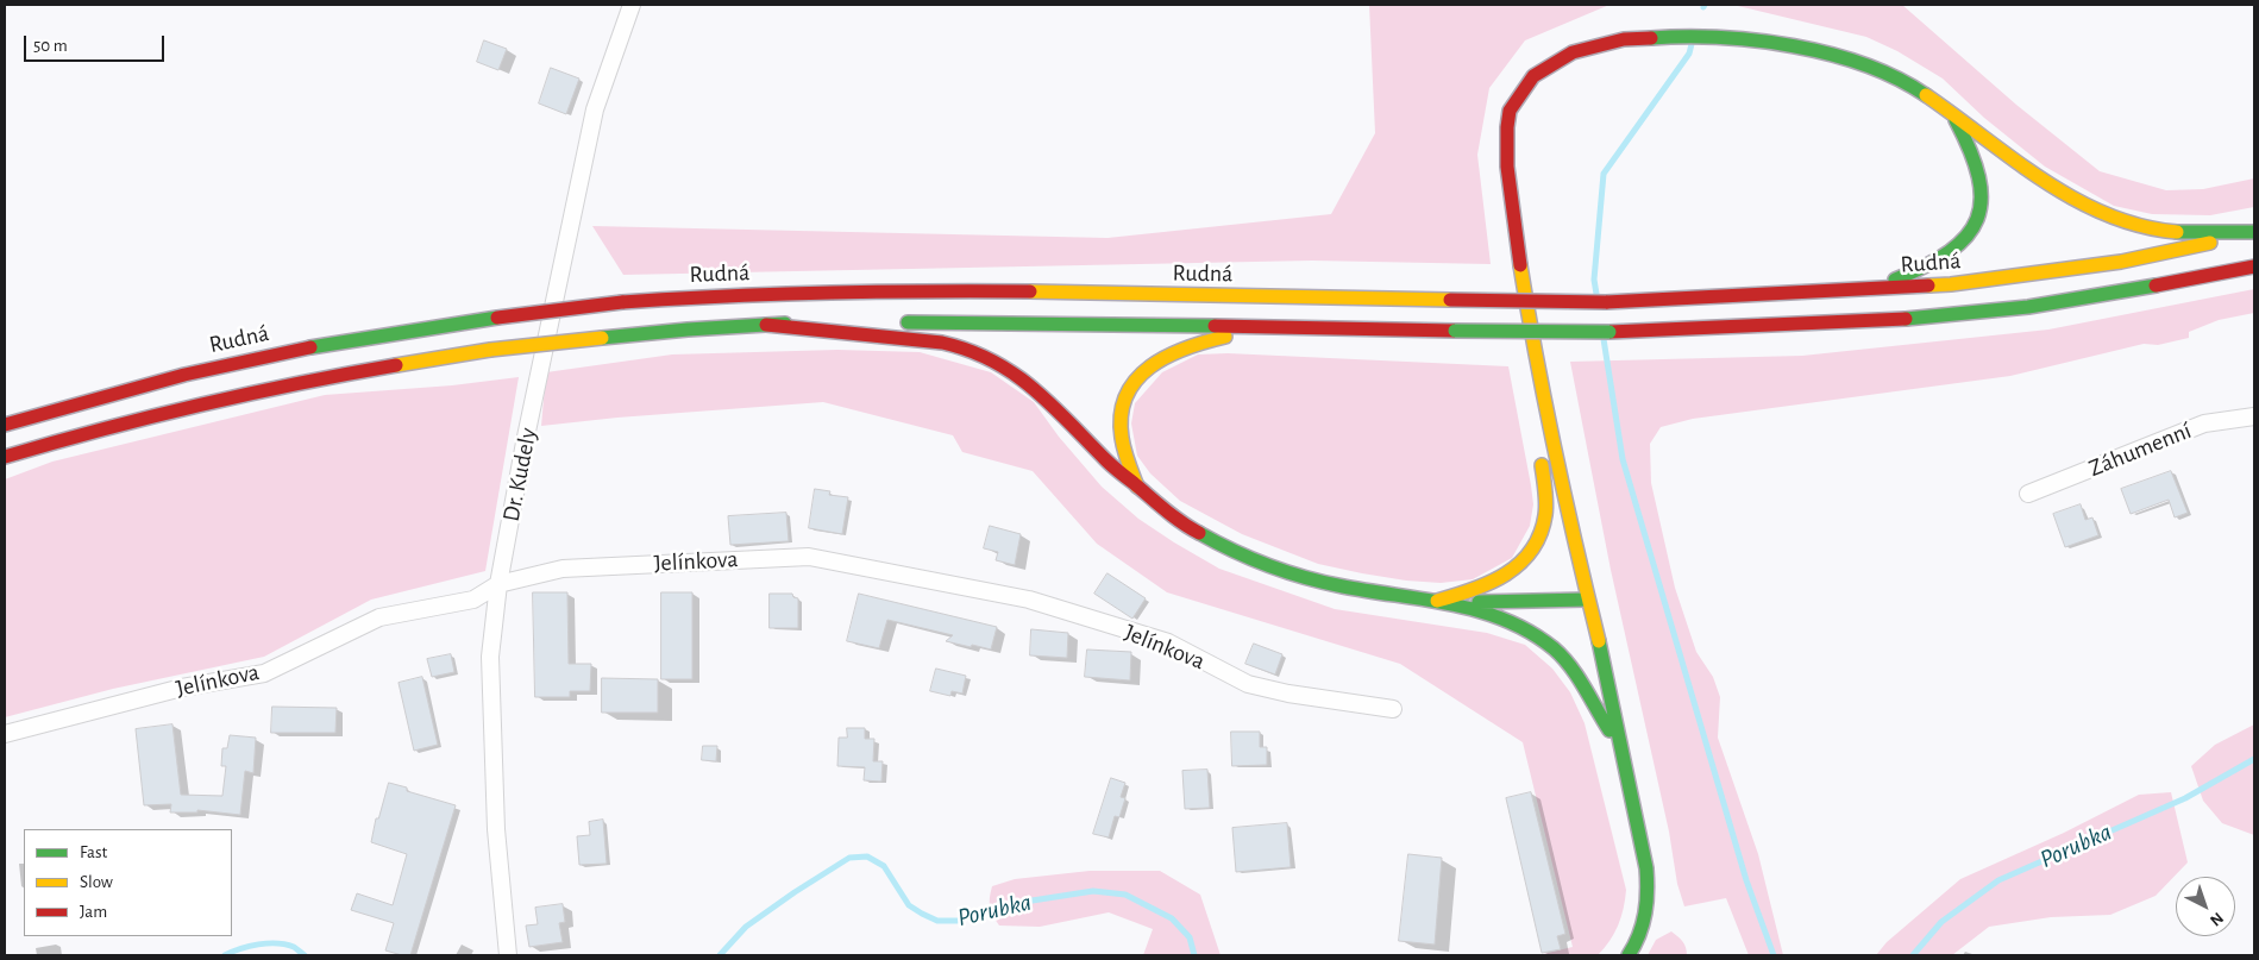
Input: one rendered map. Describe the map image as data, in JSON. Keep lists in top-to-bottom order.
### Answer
{
  "streets": {
    "highway": ["Rudná"],
    "street": ["Záhumenní", "Dr. Kudely", "Jelínkova"]
  },
  "crossings": [
    ["Dr. Kudely", "Jelínkova"]
  ],
  "water": ["Porubka"],
  "legend": ["Fast", "Slow", "Jam"],
  "scale_bar": "50 m",
  "north": "bottom right"
}
